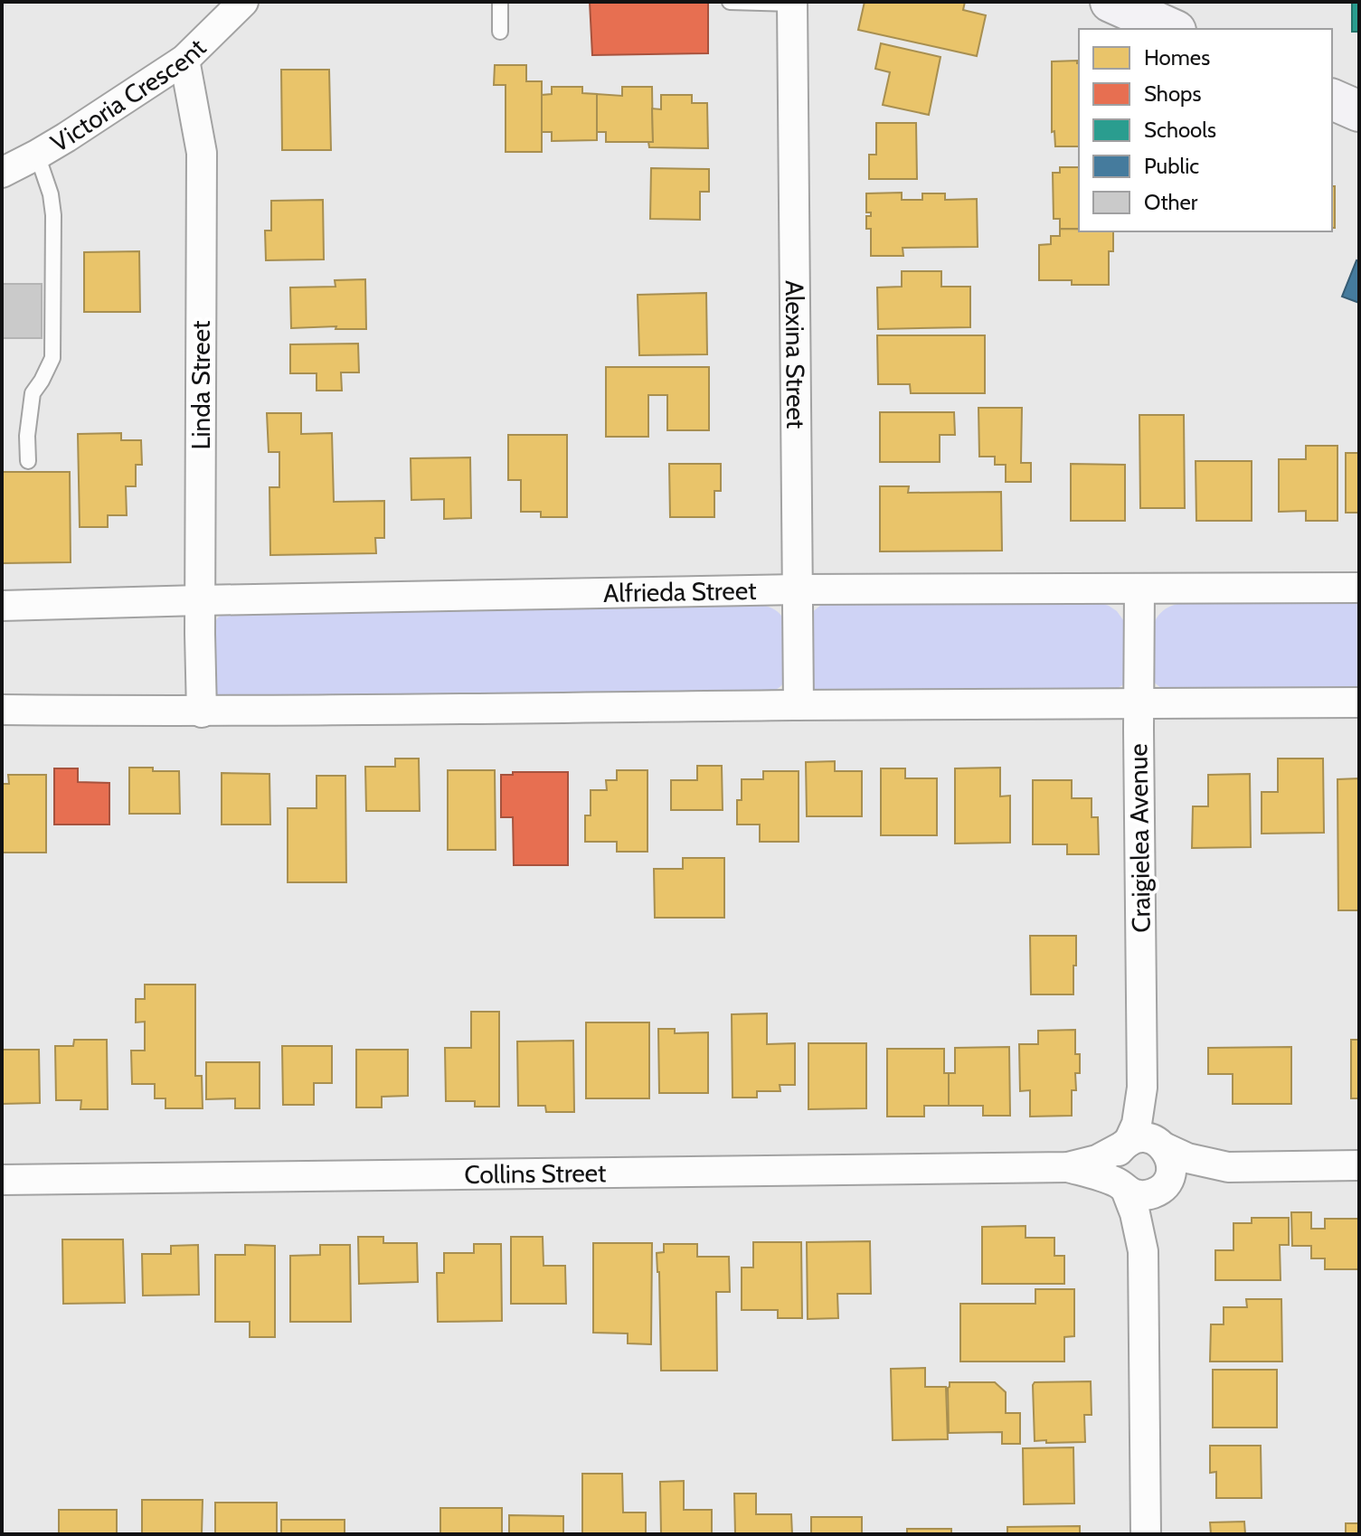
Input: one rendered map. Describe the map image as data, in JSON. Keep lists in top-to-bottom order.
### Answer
{
  "streets": {
    "street": [
      "Victoria Crescent",
      "Alexina Street",
      "Linda Street",
      "Alfrieda Street",
      "Craigielea Avenue",
      "Collins Street"
    ]
  },
  "crossings": [
    ["Victoria Crescent", "Linda Street"],
    ["Alexina Street", "Alfrieda Street"],
    ["Linda Street", "Alfrieda Street"],
    ["Alfrieda Street", "Craigielea Avenue"],
    ["Craigielea Avenue", "Collins Street"]
  ],
  "legend": [
    "Homes",
    "Shops",
    "Schools",
    "Public",
    "Other"
  ]
}
